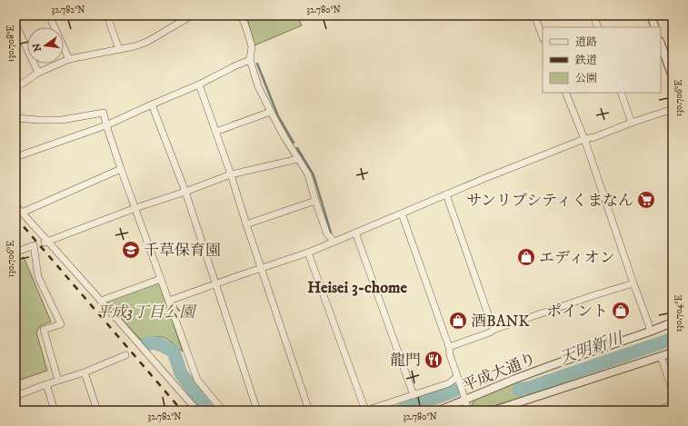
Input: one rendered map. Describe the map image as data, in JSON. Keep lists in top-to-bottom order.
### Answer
{
  "streets": {
    "street": ["平成大通り"]
  },
  "districts": ["Heisei 3-chome"],
  "water": ["天明新川"],
  "parks": ["平成3丁目公園"],
  "places": {
    "supermarket": ["サンリブシティくまなん"],
    "school or university": ["千草保育園"],
    "shop": ["エディオン", "ポイント", "酒BANK"],
    "restaurant": ["龍門"]
  },
  "legend": ["道路", "鉄道", "公園"],
  "north": "left",
  "coordinates": [
    "32.782°N",
    "32.780°N",
    "130.708°E",
    "130.706°E",
    "130.704°E"
  ]
}
